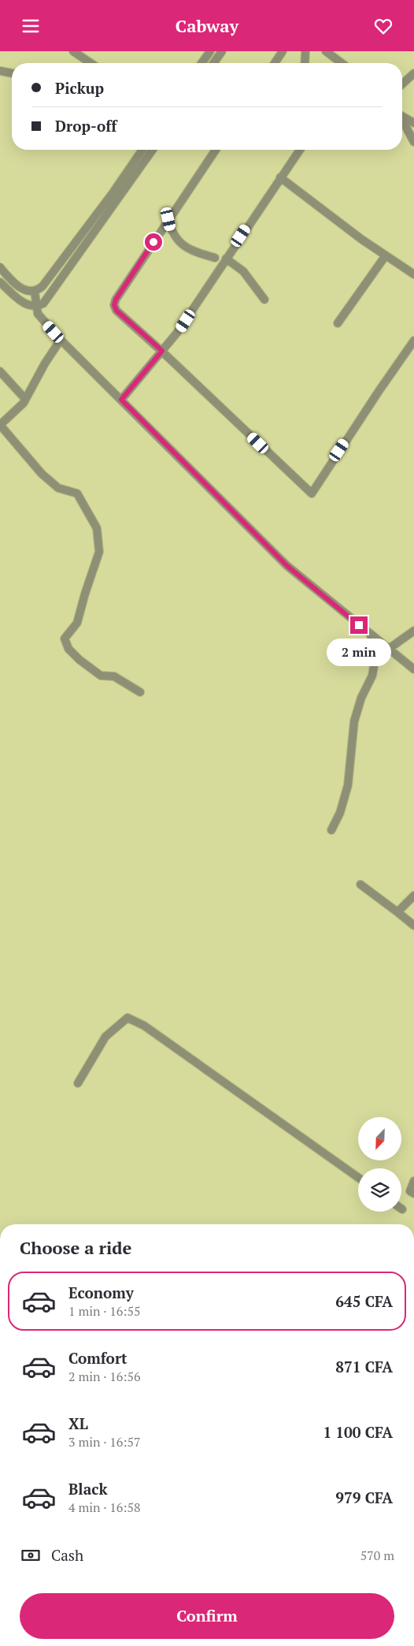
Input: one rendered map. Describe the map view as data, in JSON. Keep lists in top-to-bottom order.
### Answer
{
  "north": "bottom left",
  "page": {
    "header": "Cabway",
    "banner": ["Pickup", "Drop-off"],
    "bubble": "2 min",
    "heading": "Choose a ride",
    "list": [
      {
        "name": "Economy",
        "note": "1 min · 16:55",
        "value": "645 CFA"
      },
      {
        "name": "Comfort",
        "note": "2 min · 16:56",
        "value": "871 CFA"
      },
      {
        "name": "XL",
        "note": "3 min · 16:57",
        "value": "1 100 CFA"
      },
      {
        "name": "Black",
        "note": "4 min · 16:58",
        "value": "979 CFA"
      }
    ],
    "pay": ["Cash", "570 m"],
    "buttons": "Confirm"
  }
}
